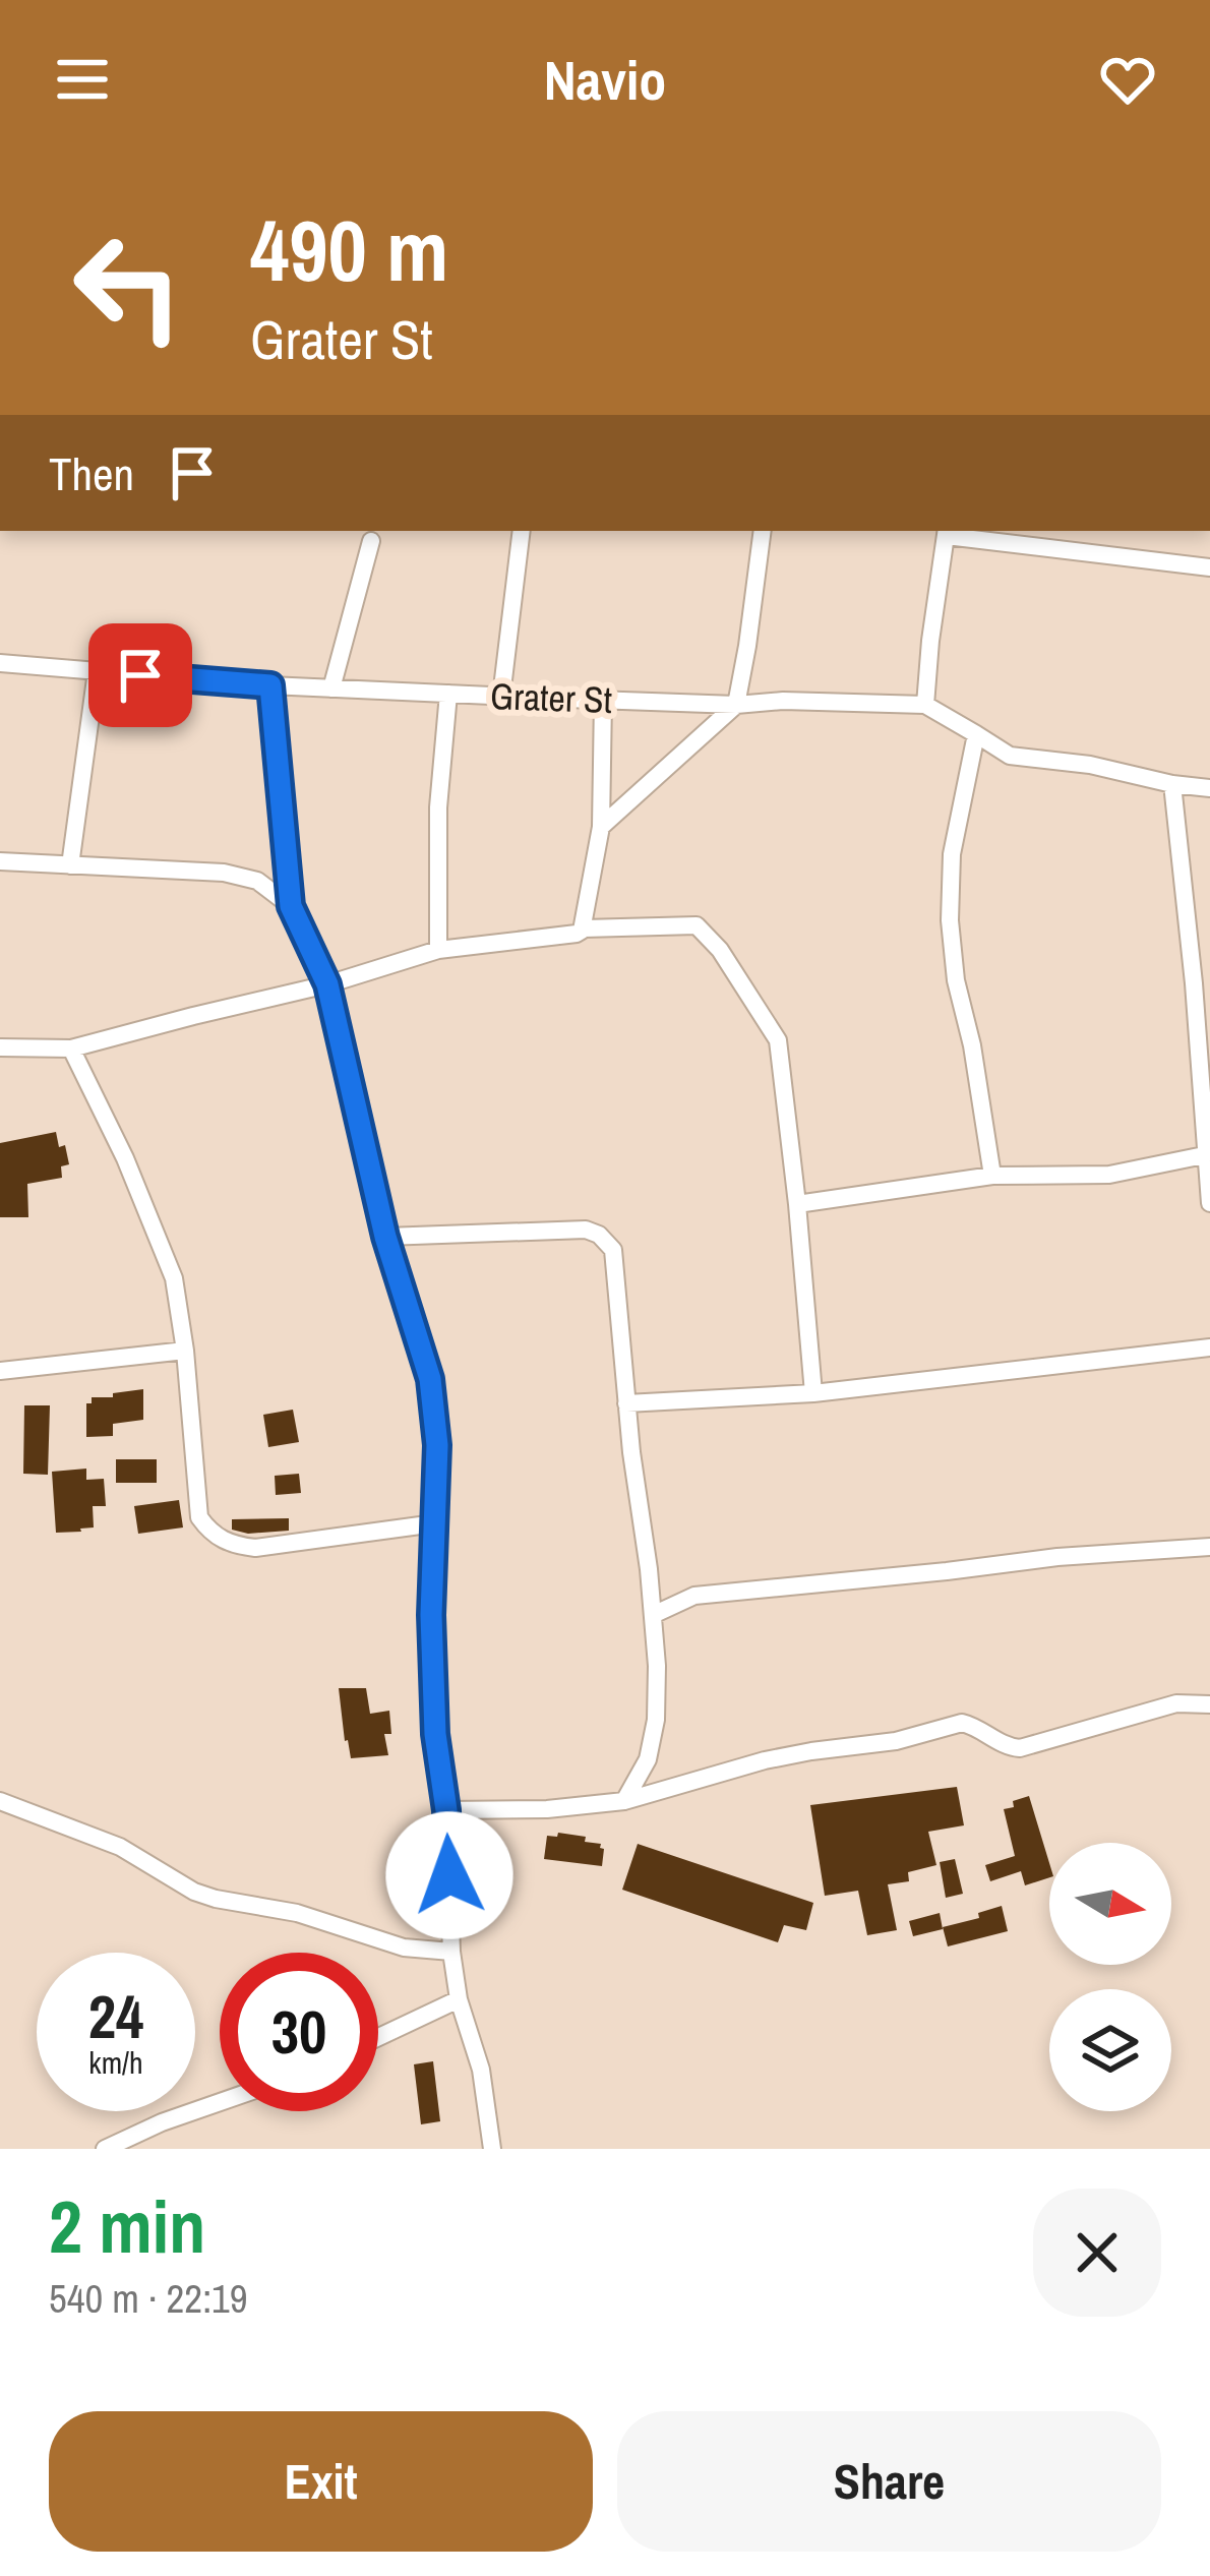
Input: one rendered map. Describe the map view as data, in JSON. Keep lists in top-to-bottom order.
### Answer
{
  "streets": {
    "street": ["Grater St"]
  },
  "north": "right",
  "page": {
    "header": "Navio",
    "turn": ["490 m", "Grater St"],
    "then": "Then",
    "speed": "24 km/h",
    "limit": "30",
    "heading": ["2 min", "540 m · 22:19"],
    "buttons": ["Exit", "Share"]
  }
}
